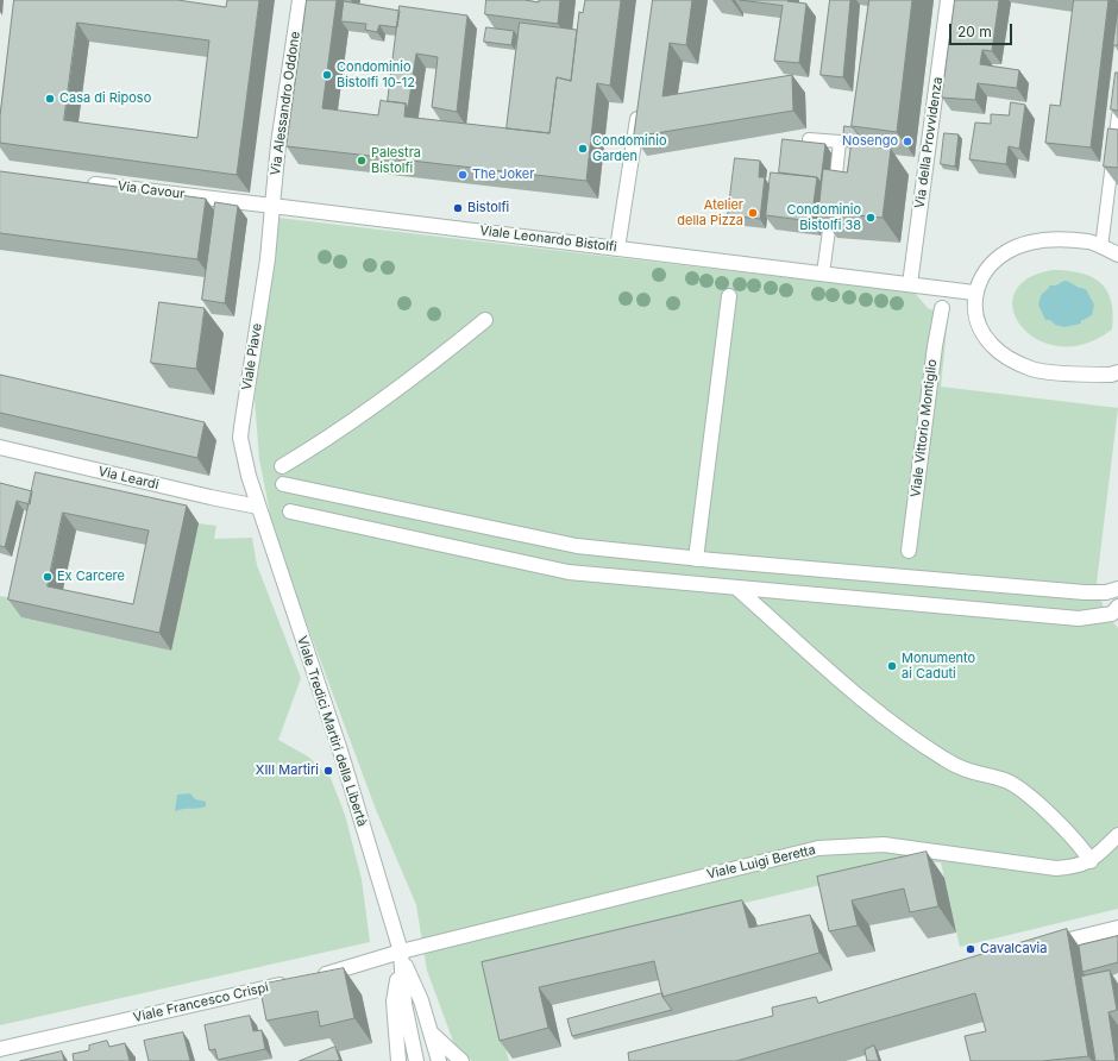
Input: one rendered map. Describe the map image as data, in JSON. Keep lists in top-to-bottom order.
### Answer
{
  "streets": {
    "street": [
      "Via Alessandro Oddone",
      "Via della Provvidenza",
      "Via Cavour",
      "Viale Leonardo Bistolfi",
      "Viale Piave",
      "Viale Vittorio Montiglio",
      "Via Leardi",
      "Viale Tredici Martiri della Libertà",
      "Viale Luigi Beretta",
      "Viale Francesco Crispi"
    ]
  },
  "crossings": [
    ["Via Alessandro Oddone", "Via Cavour"],
    ["Via Alessandro Oddone", "Viale Leonardo Bistolfi"],
    ["Via Alessandro Oddone", "Viale Piave"],
    ["Via della Provvidenza", "Viale Leonardo Bistolfi"],
    ["Via Cavour", "Viale Leonardo Bistolfi"],
    ["Via Cavour", "Viale Piave"],
    ["Viale Leonardo Bistolfi", "Viale Piave"],
    ["Viale Piave", "Via Leardi"],
    ["Viale Piave", "Viale Tredici Martiri della Libertà"],
    ["Via Leardi", "Viale Tredici Martiri della Libertà"],
    ["Viale Tredici Martiri della Libertà", "Viale Luigi Beretta"]
  ],
  "places": [
    "Condominio Bistolfi 10-12",
    "Casa di Riposo",
    "Nosengo",
    "Condominio Garden",
    "Palestra Bistolfi",
    "The Joker",
    "Bistolfi",
    "Atelier della Pizza",
    "Condominio Bistolfi 38",
    "Ex Carcere",
    "Monumento ai Caduti",
    "XIII Martiri",
    "Cavalcavia"
  ],
  "scale_bar": "20 m"
}
